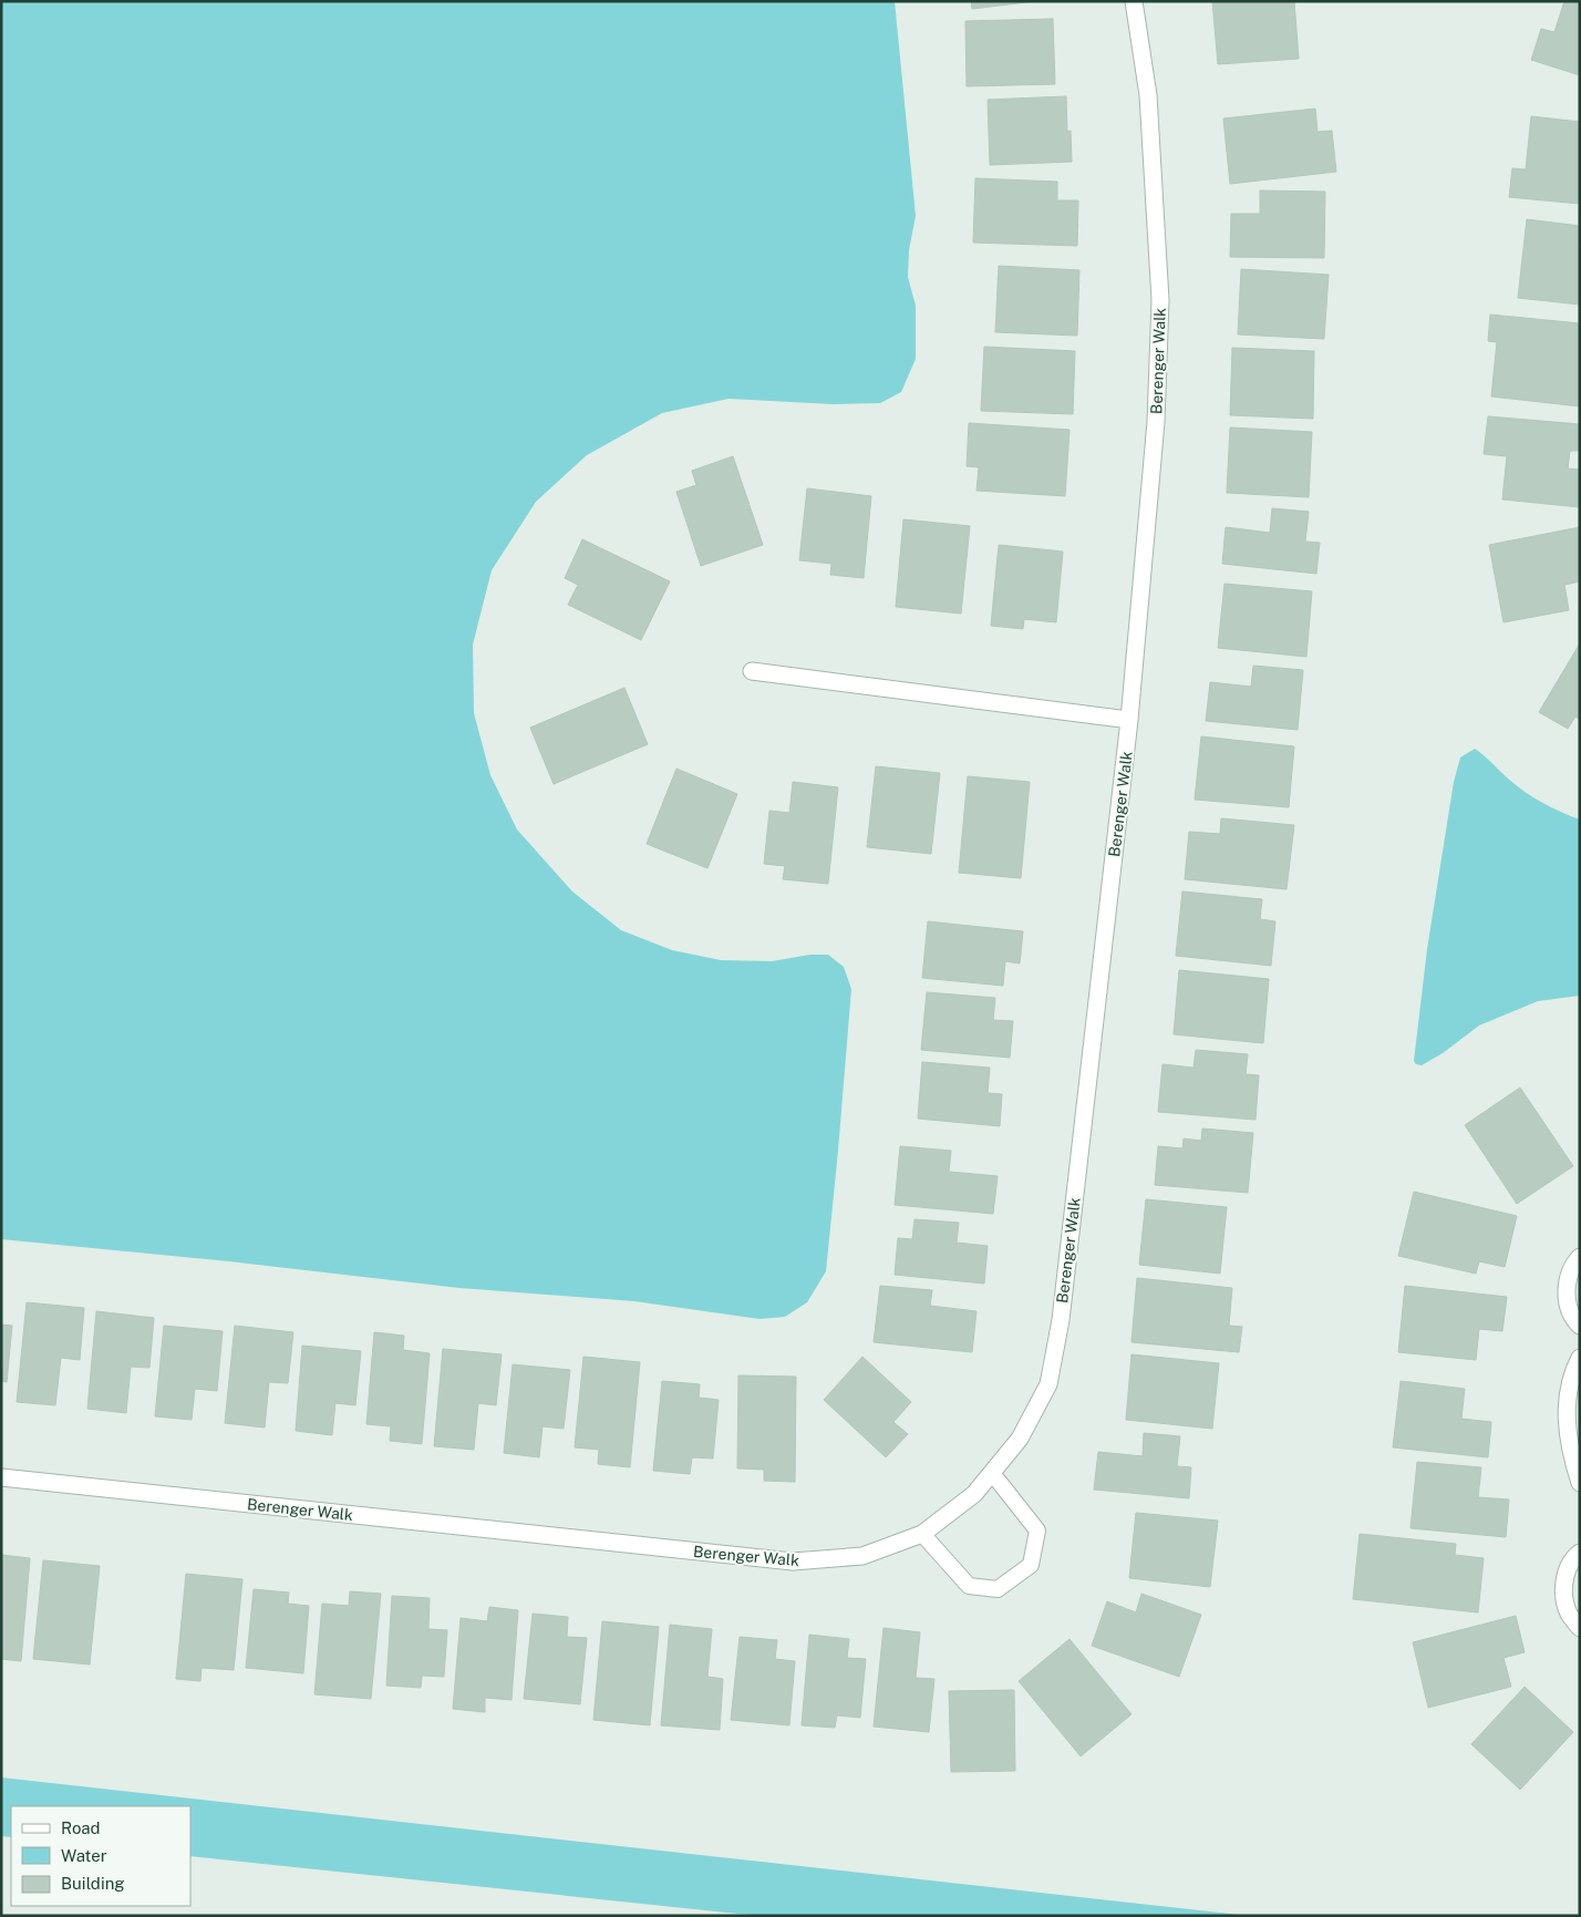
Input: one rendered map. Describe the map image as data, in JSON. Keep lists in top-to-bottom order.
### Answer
{
  "streets": {
    "street": ["Berenger Walk"]
  },
  "legend": ["Road", "Water", "Building"]
}
